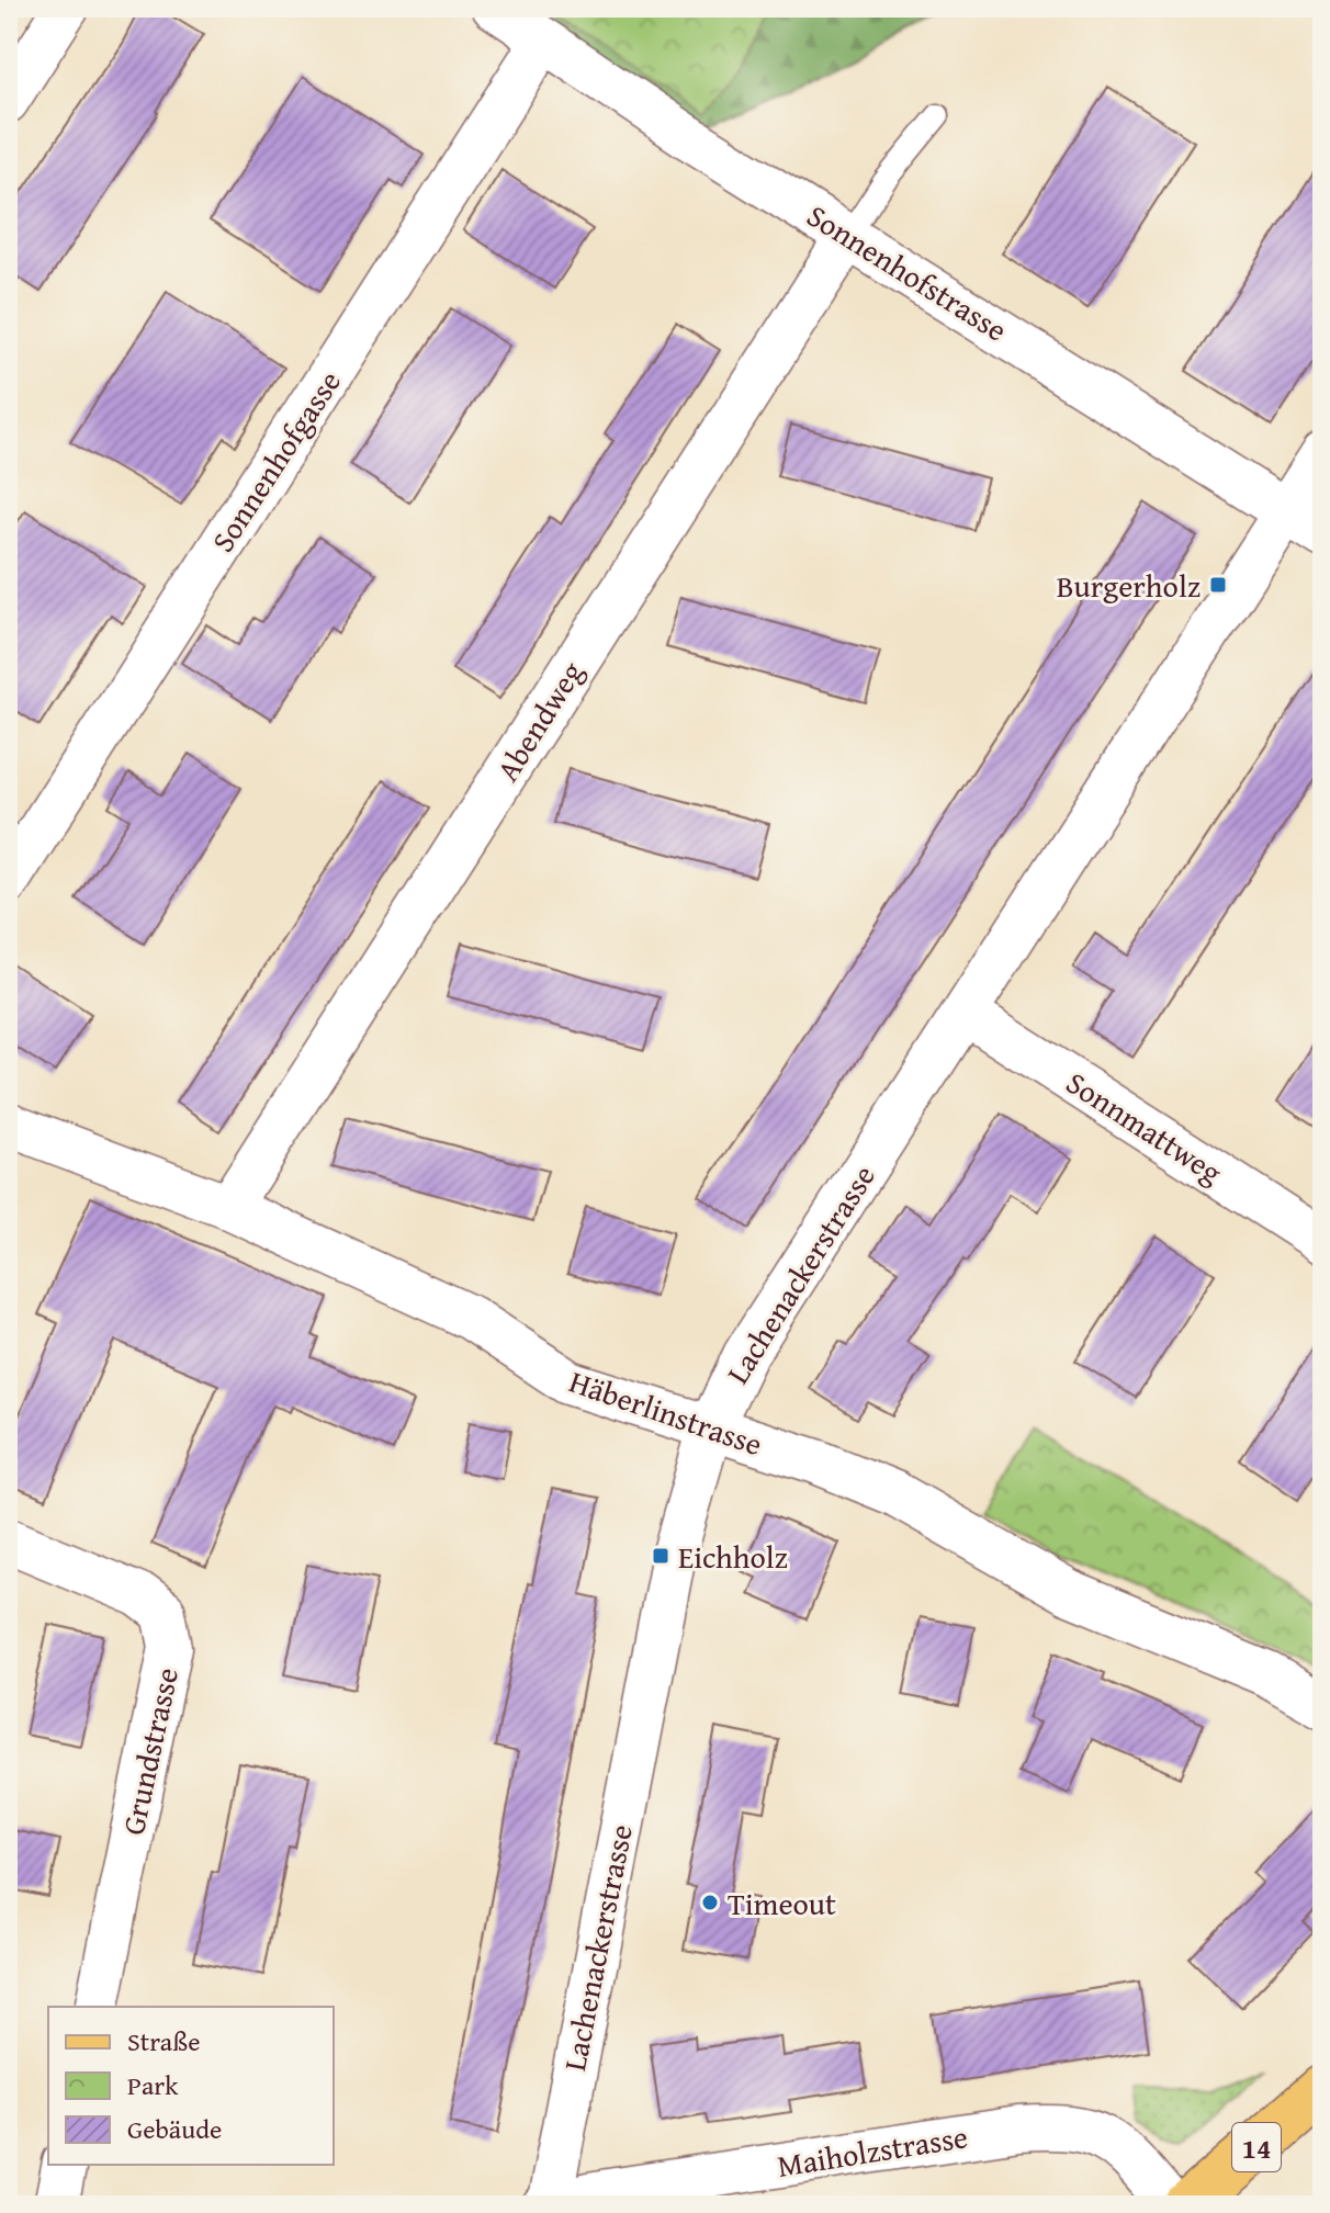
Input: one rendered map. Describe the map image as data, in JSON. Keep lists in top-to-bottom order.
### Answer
{
  "streets": {
    "main road": ["14"],
    "street": [
      "Sonnenhofstrasse",
      "Sonnenhofgasse",
      "Abendweg",
      "Sonnmattweg",
      "Lachenackerstrasse",
      "Häberlinstrasse",
      "Grundstrasse",
      "Maiholzstrasse"
    ]
  },
  "crossings": [
    ["Sonnenhofstrasse", "Sonnenhofgasse"],
    ["Sonnenhofstrasse", "Abendweg"],
    ["Sonnenhofstrasse", "Lachenackerstrasse"],
    ["Abendweg", "Häberlinstrasse"],
    ["Sonnmattweg", "Lachenackerstrasse"],
    ["Lachenackerstrasse", "Häberlinstrasse"],
    ["Lachenackerstrasse", "Maiholzstrasse"]
  ],
  "places": {
    "transit": ["Burgerholz", "Eichholz"],
    "other": ["Timeout"]
  },
  "legend": ["Straße", "Park", "Gebäude"]
}
